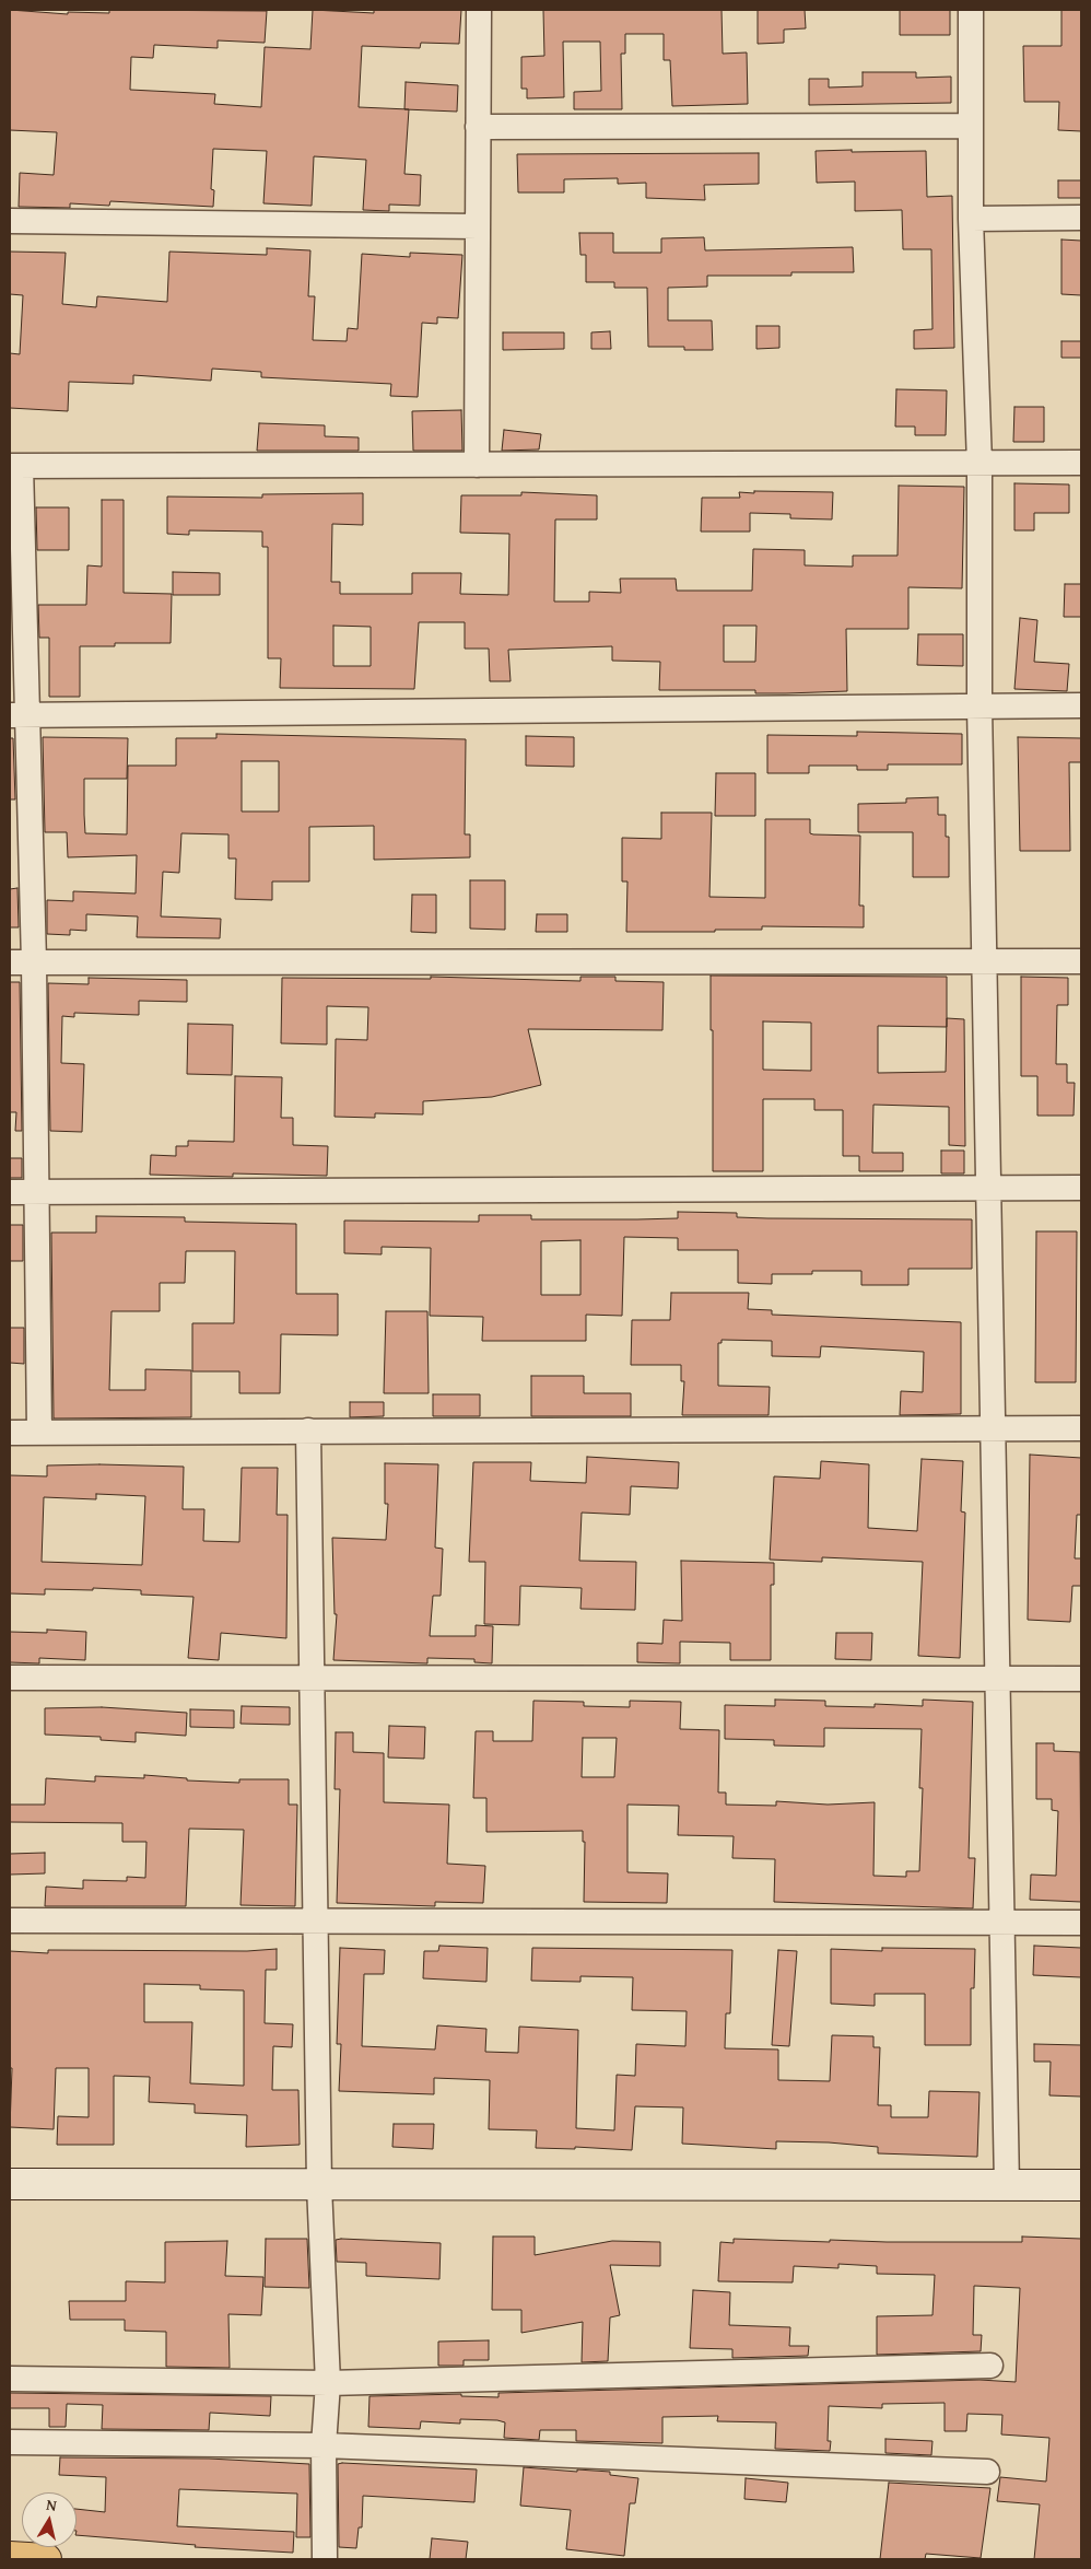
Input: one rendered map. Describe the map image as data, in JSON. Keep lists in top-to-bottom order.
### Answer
{
  "north": "top"
}
